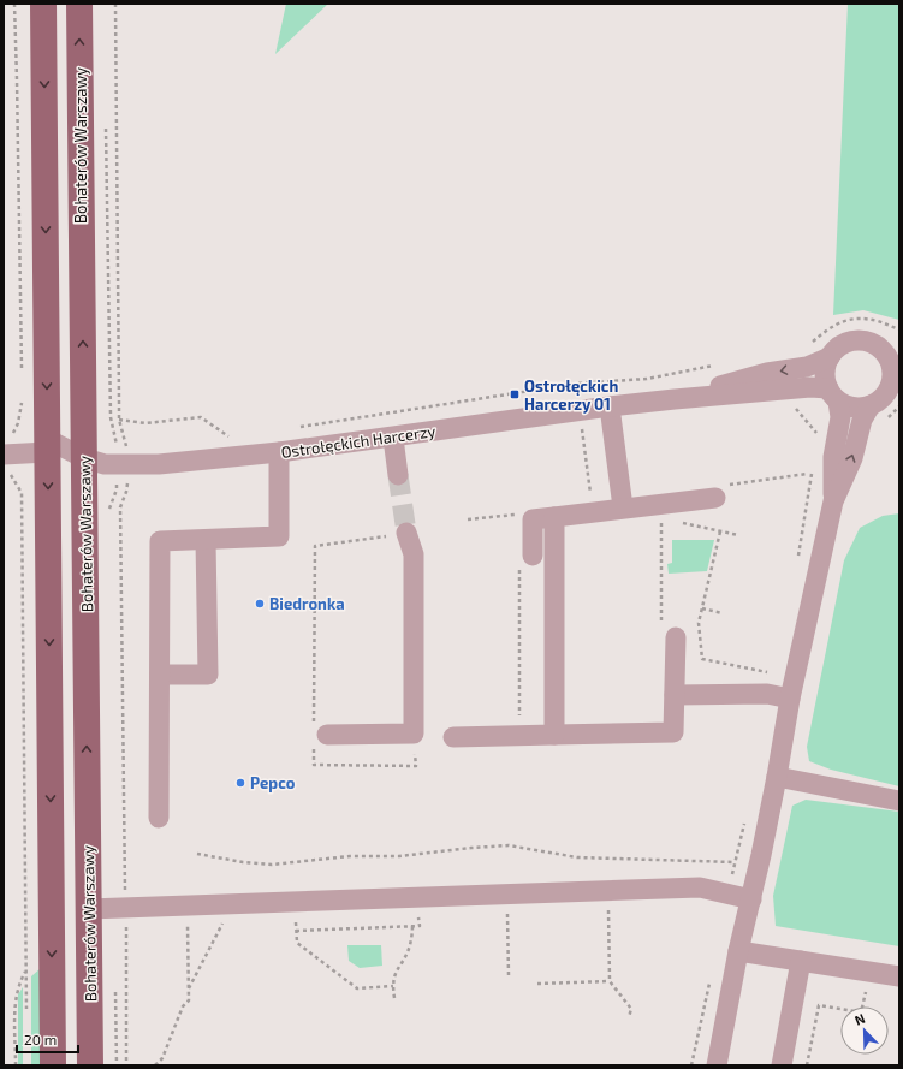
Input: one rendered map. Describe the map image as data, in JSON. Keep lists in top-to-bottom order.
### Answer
{
  "streets": {
    "main road": ["Bohaterów Warszawy"],
    "street": ["Ostrołęckich Harcerzy"]
  },
  "crossings": [
    ["Bohaterów Warszawy", "Ostrołęckich Harcerzy"]
  ],
  "places": {
    "transit": ["Ostrołęckich Harcerzy 01"],
    "other": ["Biedronka", "Pepco"]
  },
  "scale_bar": "20 m",
  "north": "top left"
}
